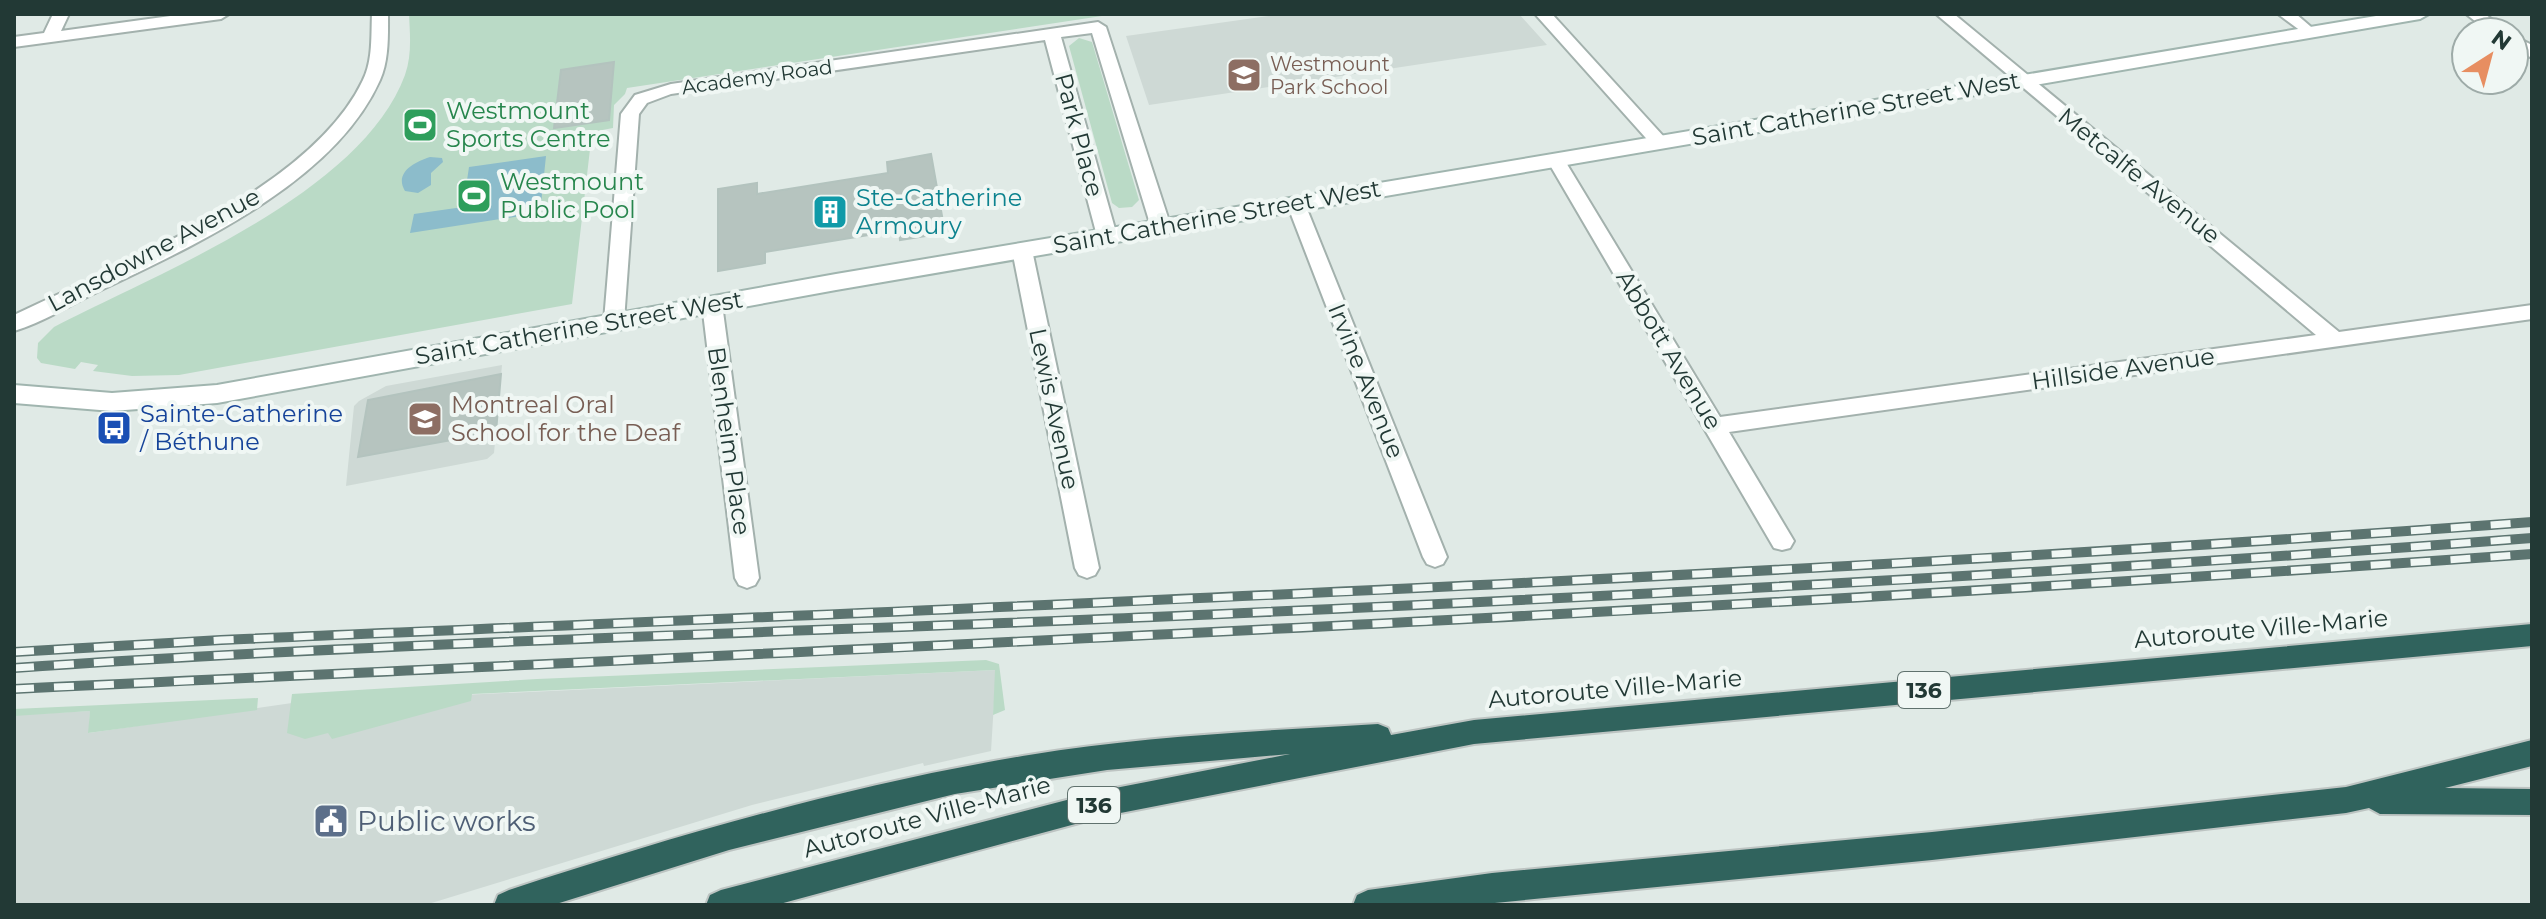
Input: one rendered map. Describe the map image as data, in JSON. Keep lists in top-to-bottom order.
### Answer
{
  "streets": {
    "highway": ["Autoroute Ville-Marie", "136"],
    "main road": ["Saint Catherine Street West"],
    "street": [
      "Academy Road",
      "Park Place",
      "Metcalfe Avenue",
      "Lansdowne Avenue",
      "Abbott Avenue",
      "Hillside Avenue",
      "Irvine Avenue",
      "Lewis Avenue",
      "Blenheim Place"
    ]
  },
  "crossings": [
    ["Academy Road", "Saint Catherine Street West"],
    ["Academy Road", "Park Place"],
    ["Saint Catherine Street West", "Park Place"],
    ["Saint Catherine Street West", "Metcalfe Avenue"],
    ["Saint Catherine Street West", "Abbott Avenue"],
    ["Saint Catherine Street West", "Irvine Avenue"],
    ["Saint Catherine Street West", "Lewis Avenue"],
    ["Saint Catherine Street West", "Blenheim Place"],
    ["Metcalfe Avenue", "Hillside Avenue"],
    ["Abbott Avenue", "Hillside Avenue"]
  ],
  "places": {
    "school or university": ["Westmount Park School", "Montreal Oral School for the Deaf"],
    "sports": ["Westmount Sports Centre", "Westmount Public Pool"],
    "building": ["Ste-Catherine Armoury"],
    "bus stop": ["Sainte-Catherine / Béthune"],
    "public building": ["Public works"]
  },
  "north": "top right"
}
